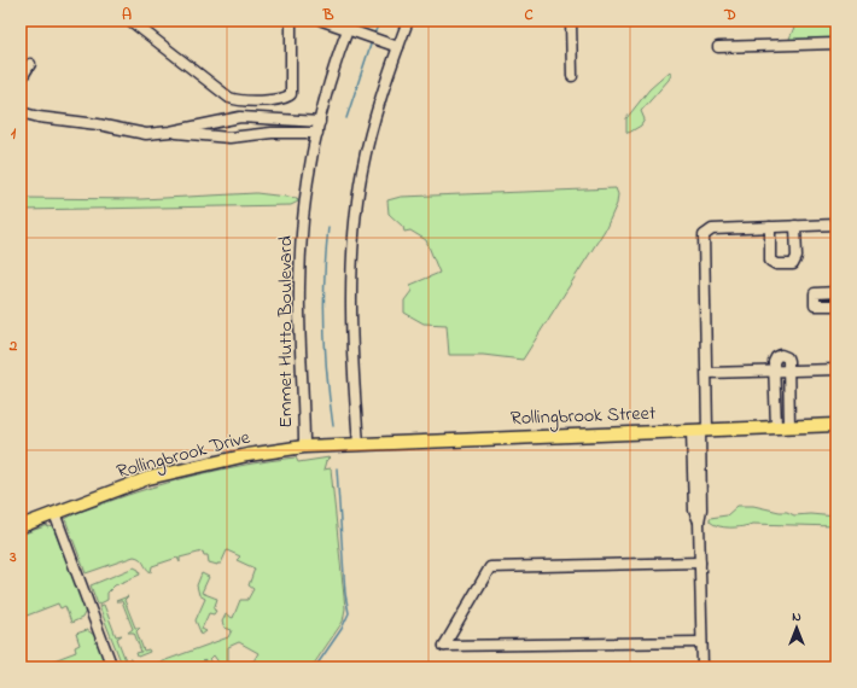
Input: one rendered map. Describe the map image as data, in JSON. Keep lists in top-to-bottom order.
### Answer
{
  "streets": {
    "main road": ["Rollingbrook Street", "Rollingbrook Drive"],
    "street": ["Emmet Hutto Boulevard"]
  },
  "crossings": [
    ["Emmet Hutto Boulevard", "Rollingbrook Drive"],
    ["Rollingbrook Street", "Rollingbrook Drive"]
  ],
  "north": "top",
  "grid": {
    "columns": [
      "A",
      "B",
      "C",
      "D"
    ],
    "rows": ["1", "2", "3"]
  }
}
